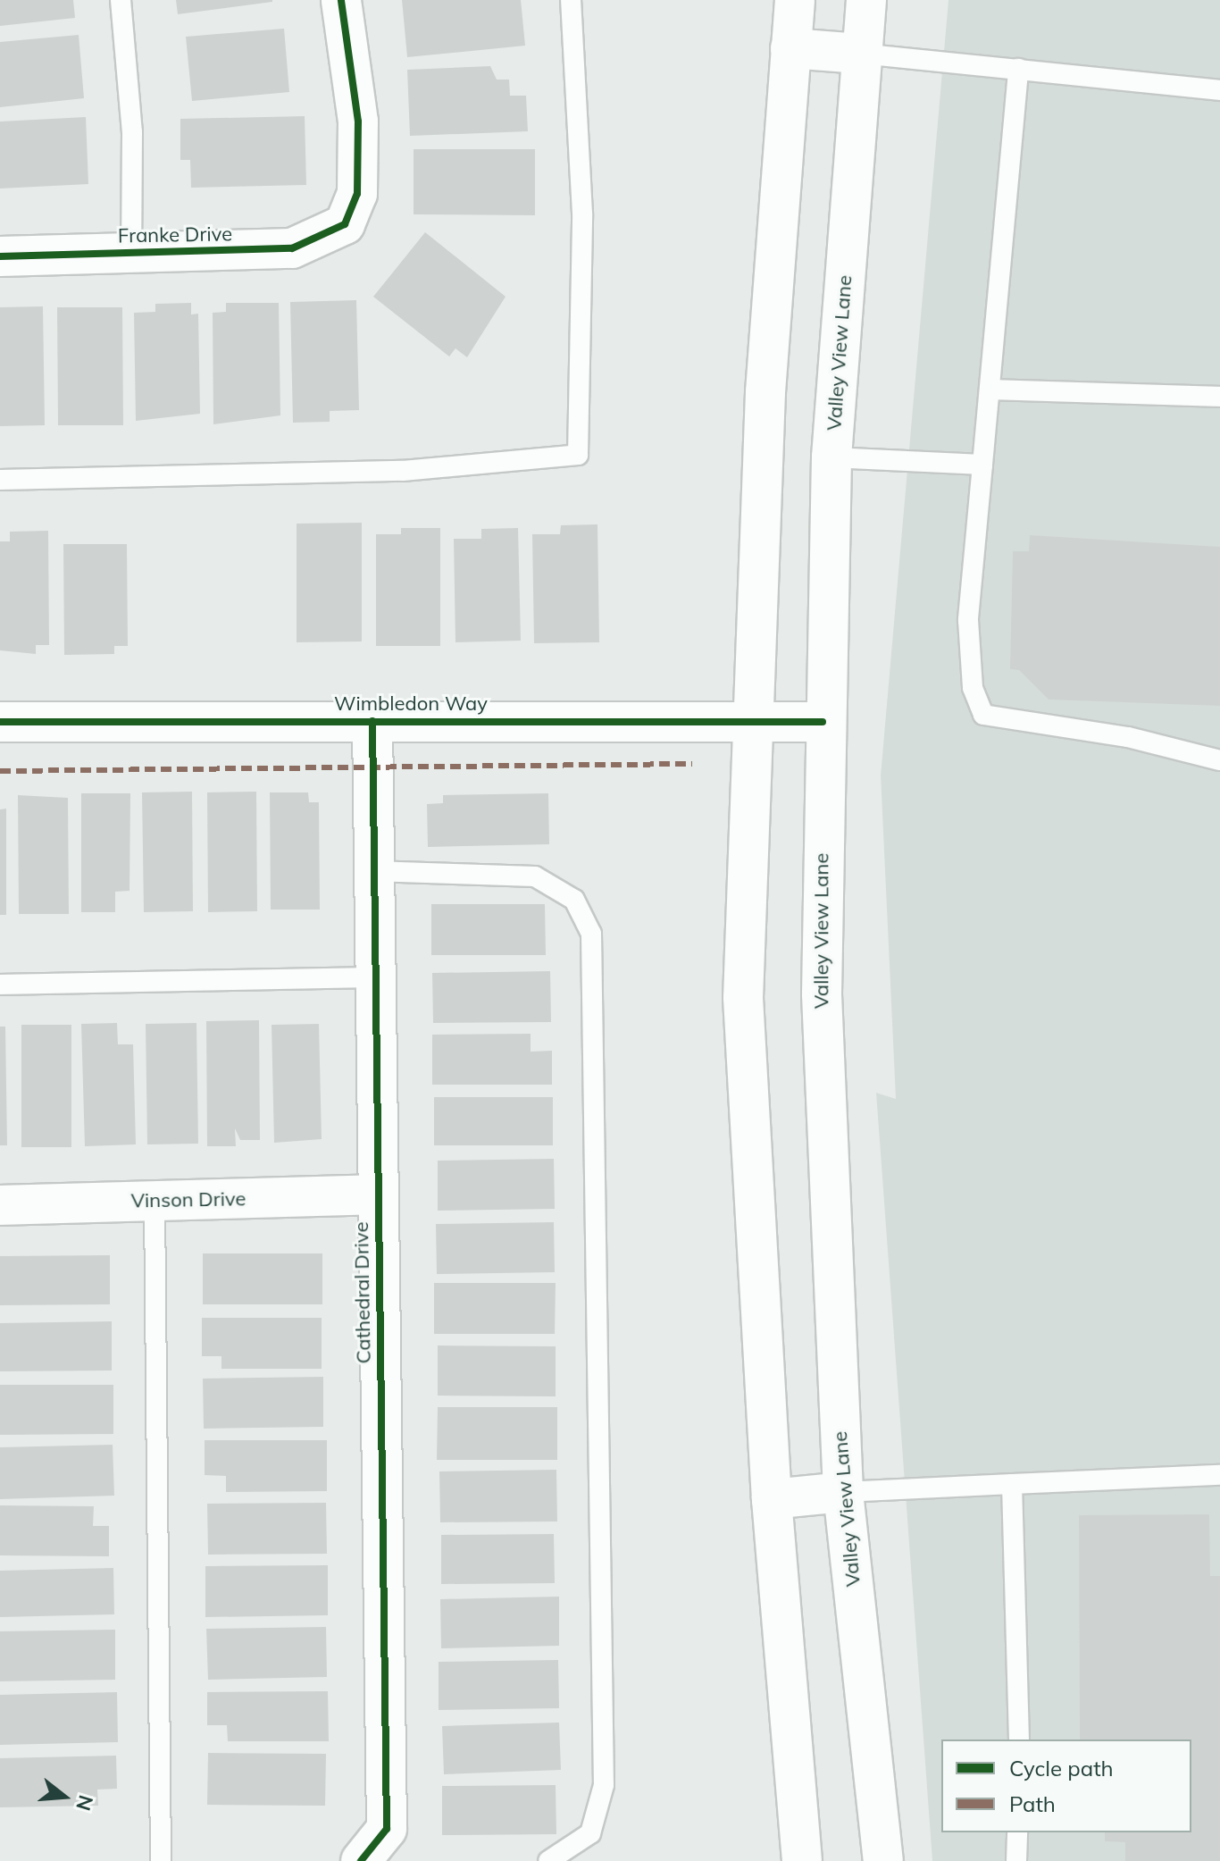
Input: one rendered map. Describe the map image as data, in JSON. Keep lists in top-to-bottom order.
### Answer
{
  "streets": {
    "main road": [
      "Franke Drive",
      "Valley View Lane",
      "Wimbledon Way",
      "Vinson Drive",
      "Cathedral Drive"
    ]
  },
  "crossings": [
    ["Valley View Lane", "Wimbledon Way"],
    ["Wimbledon Way", "Cathedral Drive"],
    ["Vinson Drive", "Cathedral Drive"]
  ],
  "legend": ["Cycle path", "Path"],
  "north": "right"
}
